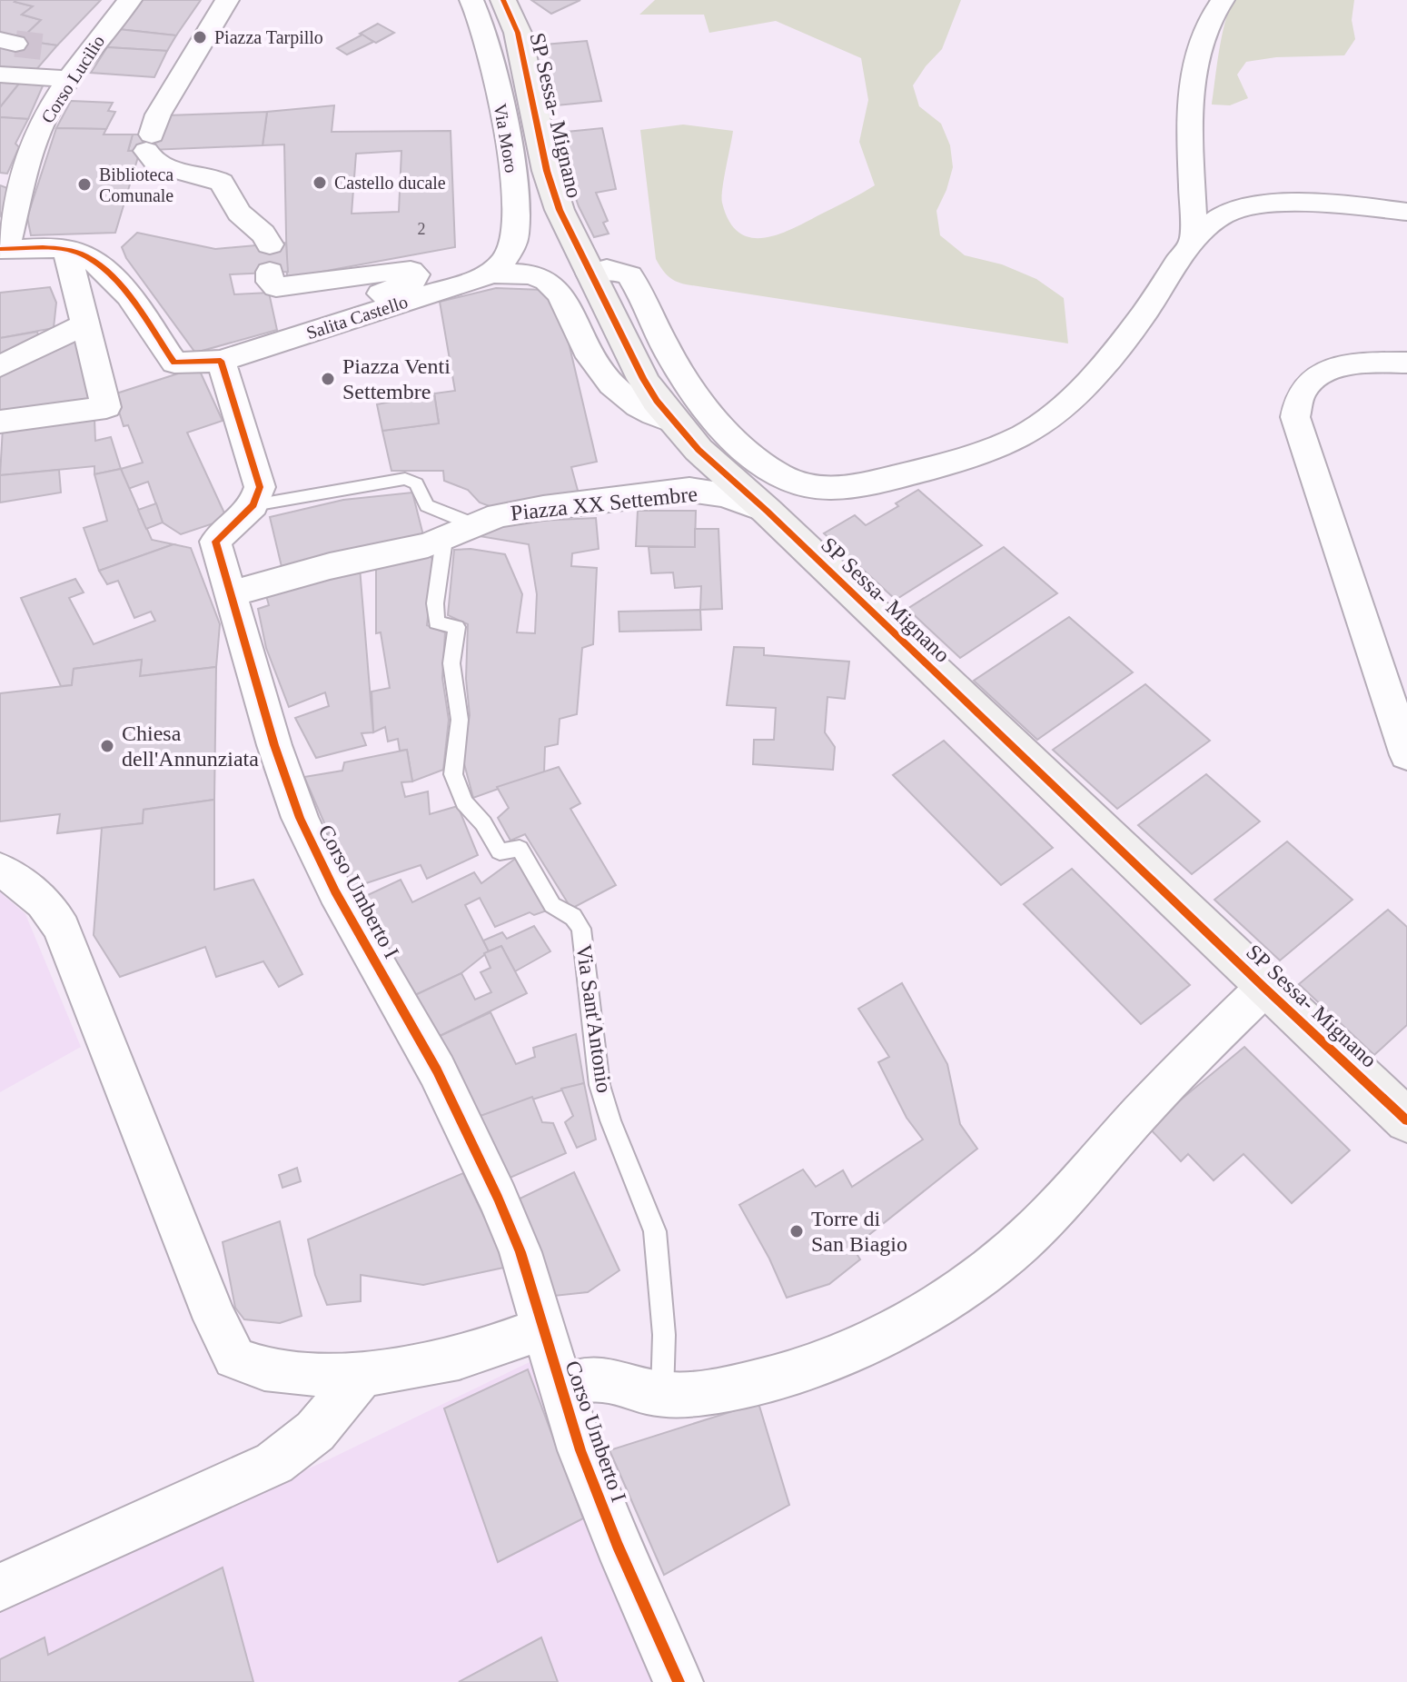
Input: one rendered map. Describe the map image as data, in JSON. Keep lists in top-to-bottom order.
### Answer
{
  "streets": {
    "street": [
      "Corso Lucilio",
      "SP Sessa- Mignano",
      "Via Moro",
      "Salita Castello",
      "Piazza XX Settembre",
      "Corso Umberto I"
    ],
    "lane": ["Via Sant'Antonio"]
  },
  "crossings": [
    ["SP Sessa- Mignano", "Salita Castello"],
    ["SP Sessa- Mignano", "Piazza XX Settembre"],
    ["Via Moro", "Salita Castello"],
    ["Piazza XX Settembre", "Corso Umberto I"],
    ["Piazza XX Settembre", "Via Sant'Antonio"]
  ],
  "places": [
    "Piazza Tarpillo",
    "Castello ducale",
    "Biblioteca Comunale",
    "Piazza Venti Settembre",
    "Chiesa dell'Annunziata",
    "Torre di San Biagio"
  ],
  "house_numbers": ["2"]
}
